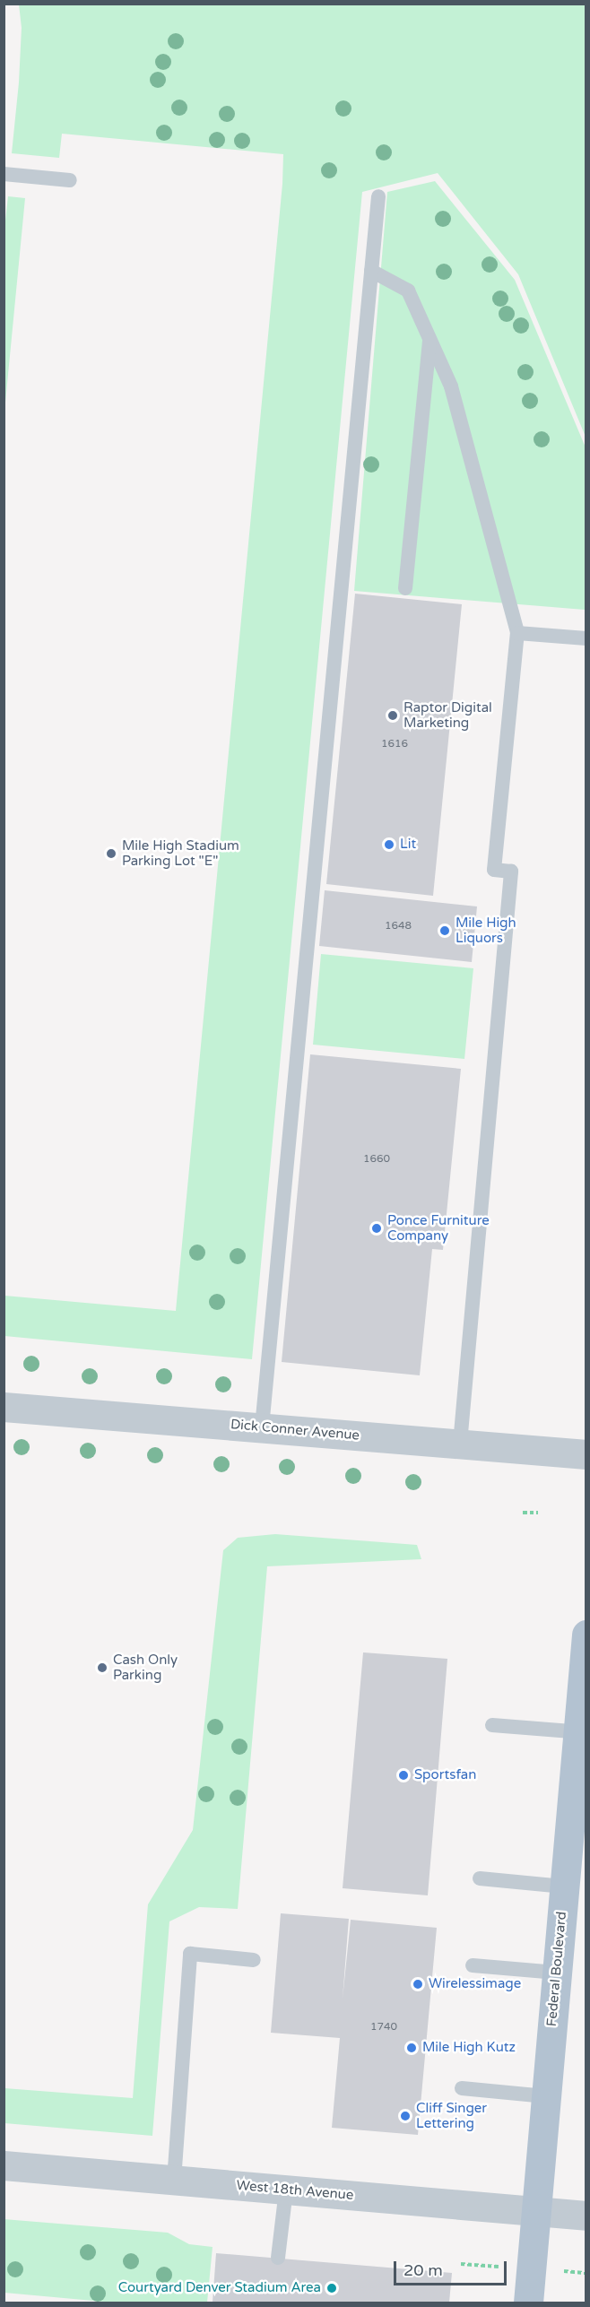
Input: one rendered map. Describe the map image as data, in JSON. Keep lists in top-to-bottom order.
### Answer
{
  "streets": {
    "main road": ["Federal Boulevard"],
    "street": ["Dick Conner Avenue", "West 18th Avenue"]
  },
  "crossings": [
    ["Federal Boulevard", "West 18th Avenue"]
  ],
  "places": [
    "Raptor Digital Marketing",
    "Lit",
    "Mile High Stadium Parking Lot \"E\"",
    "Mile High Liquors",
    "Ponce Furniture Company",
    "Cash Only Parking",
    "Sportsfan",
    "Wirelessimage",
    "Mile High Kutz",
    "Cliff Singer Lettering",
    "Courtyard Denver Stadium Area"
  ],
  "house_numbers": [
    "1616",
    "1648",
    "1660",
    "1740"
  ],
  "scale_bar": "20 m"
}
